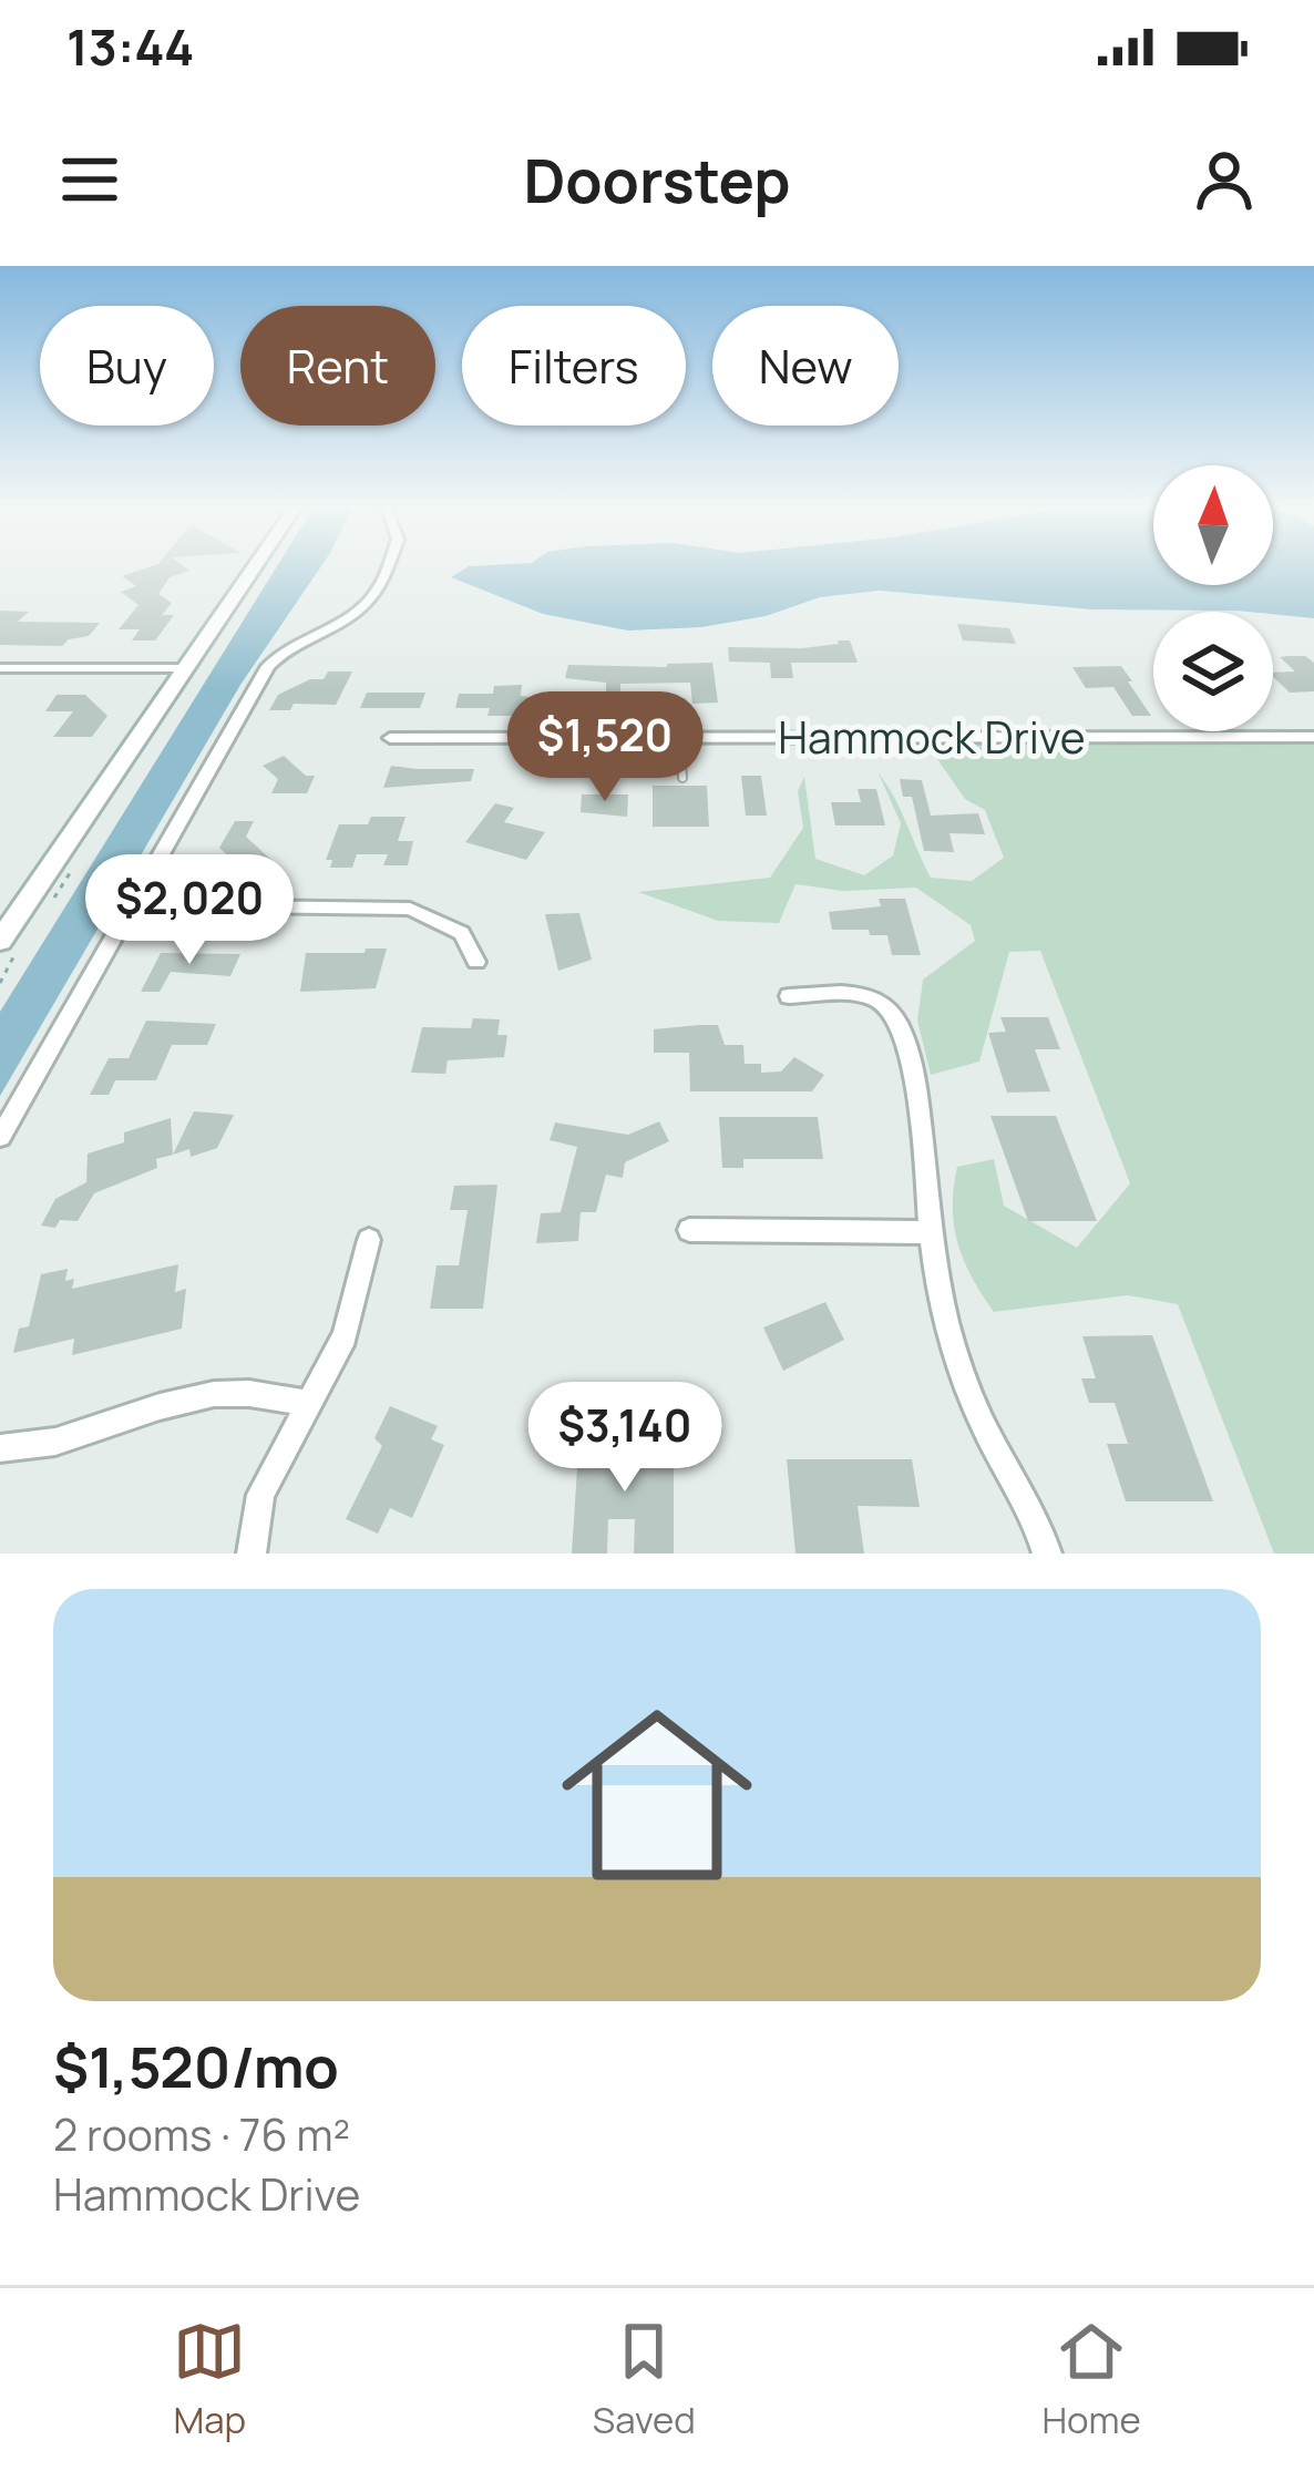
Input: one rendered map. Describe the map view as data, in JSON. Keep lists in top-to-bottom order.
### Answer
{
  "streets": {
    "street": ["Hammock Drive"]
  },
  "north": "top",
  "page": {
    "status": "13:44",
    "header": "Doorstep",
    "chip": [
      "Buy",
      "Rent",
      "Filters",
      "New"
    ],
    "price": ["$1,520", "$2,020", "$3,140"],
    "list": [
      {
        "name": "$1,520/mo",
        "note": "2 rooms · 76 m² · Hammock Drive"
      }
    ],
    "tabs": ["Map", "Saved", "Home"]
  }
}
